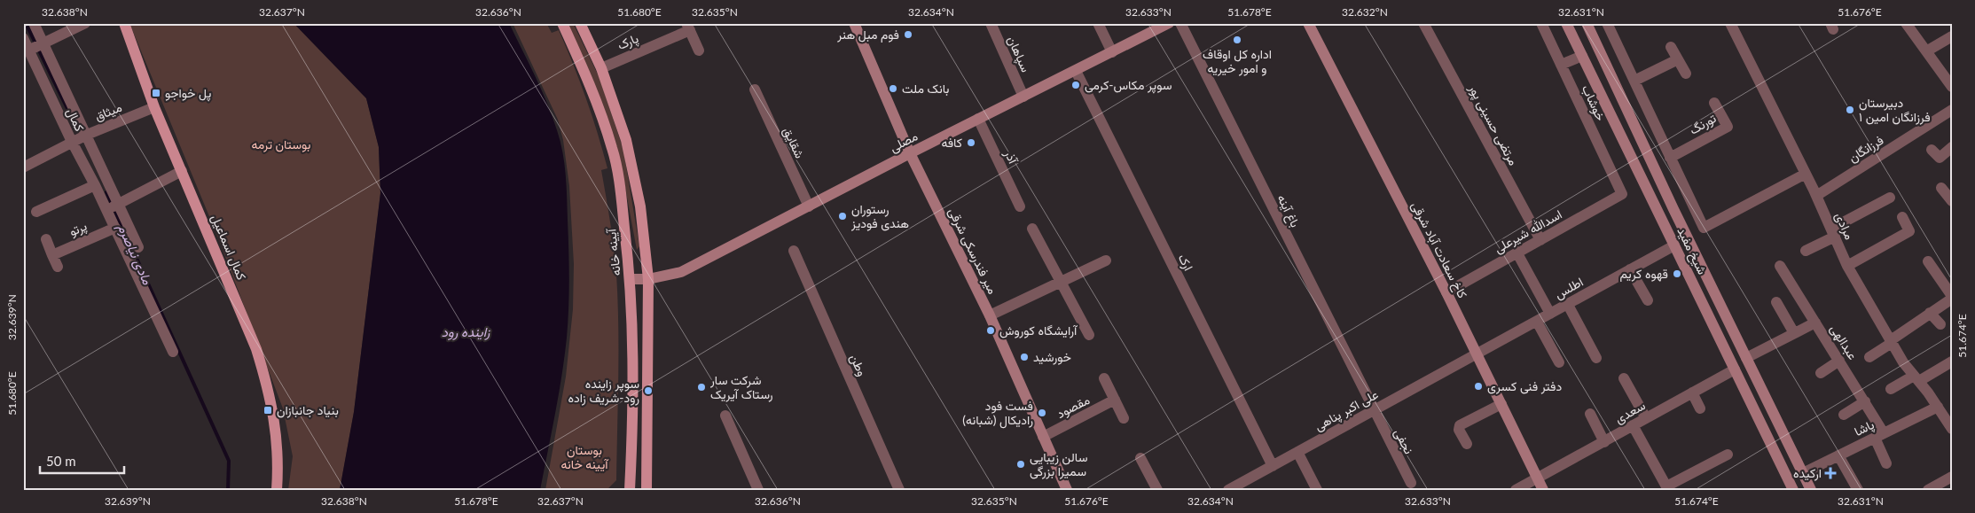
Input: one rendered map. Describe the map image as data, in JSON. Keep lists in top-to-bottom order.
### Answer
{
  "streets": {
    "main road": [
      "مصلی",
      "کمال اسماعیل",
      "کاخ سعادت آباد شرقی",
      "میر فندرسکی شرقی",
      "شیخ مفید",
      "آیینه خانه"
    ],
    "street": [
      "پارک",
      "سپاهان",
      "خوشاب",
      "میثاق",
      "کمال",
      "تورنگ",
      "مرتضی حسینی پور",
      "شقایق",
      "فرزانگان",
      "آذر",
      "باغ آینه",
      "مرادی",
      "پرتو",
      "اسدالله شیرعلی",
      "ارک",
      "اطلس",
      "عبدالهی",
      "وطن",
      "مقصود",
      "علی اکبر پناهی",
      "سعدی",
      "پاشا",
      "نجفی"
    ]
  },
  "crossings": [
    ["سپاهان", "مصلی"],
    ["خوشاب", "اسدالله شیرعلی"],
    ["میثاق", "کمال"],
    ["میثاق", "کمال اسماعیل"],
    ["کمال", "پرتو"],
    ["مرتضی حسینی پور", "اسدالله شیرعلی"],
    ["مصلی", "شقایق"],
    ["مصلی", "آذر"],
    ["مصلی", "میر فندرسکی شرقی"],
    ["مصلی", "آیینه خانه"],
    ["مصلی", "ارک"],
    ["فرزانگان", "مرادی"],
    ["باغ آینه", "علی اکبر پناهی"],
    ["باغ آینه", "نجفی"],
    ["مرادی", "پاشا"],
    ["اسدالله شیرعلی", "کاخ سعادت آباد شرقی"],
    ["کاخ سعادت آباد شرقی", "اطلس"],
    ["کاخ سعادت آباد شرقی", "علی اکبر پناهی"],
    ["کاخ سعادت آباد شرقی", "سعدی"],
    ["میر فندرسکی شرقی", "مقصود"],
    ["شیخ مفید", "اطلس"],
    ["شیخ مفید", "سعدی"],
    ["شیخ مفید", "پاشا"],
    ["ارک", "علی اکبر پناهی"],
    ["اطلس", "علی اکبر پناهی"],
    ["عبدالهی", "پاشا"],
    ["علی اکبر پناهی", "نجفی"]
  ],
  "water": ["مادی نیاصرم", "زاینده رود"],
  "parks": ["بوستان ترمه", "بوستان آیینه خانه"],
  "places": {
    "other": [
      "فوم مبل هنر",
      "اداره کل اوقاف و امور خیریه",
      "سوپر مکاس-کرمی",
      "بانک ملت",
      "دبیرستان فرزانگان امین ۱",
      "کافه",
      "رستوران هندی فودیز",
      "قهوه کریم",
      "آرایشگاه کوروش",
      "خورشید",
      "دفتر فنی کسری",
      "شرکت سار رستاک آیریک",
      "سوپر زاینده رود-شریف زاده",
      "فست فود رادیکال (شبانه)",
      "سالن زیبایی سمیرا بزرگی"
    ],
    "transit": ["پل خواجو", "بنیاد جانبازان"],
    "health": ["ارکیده"]
  },
  "scale_bar": "50 m",
  "coordinates": [
    "32.638°N",
    "32.637°N",
    "32.636°N",
    "51.680°E",
    "32.635°N",
    "32.634°N",
    "32.633°N",
    "51.678°E",
    "32.632°N",
    "32.631°N",
    "51.676°E",
    "32.639°N",
    "51.674°E"
  ]
}
